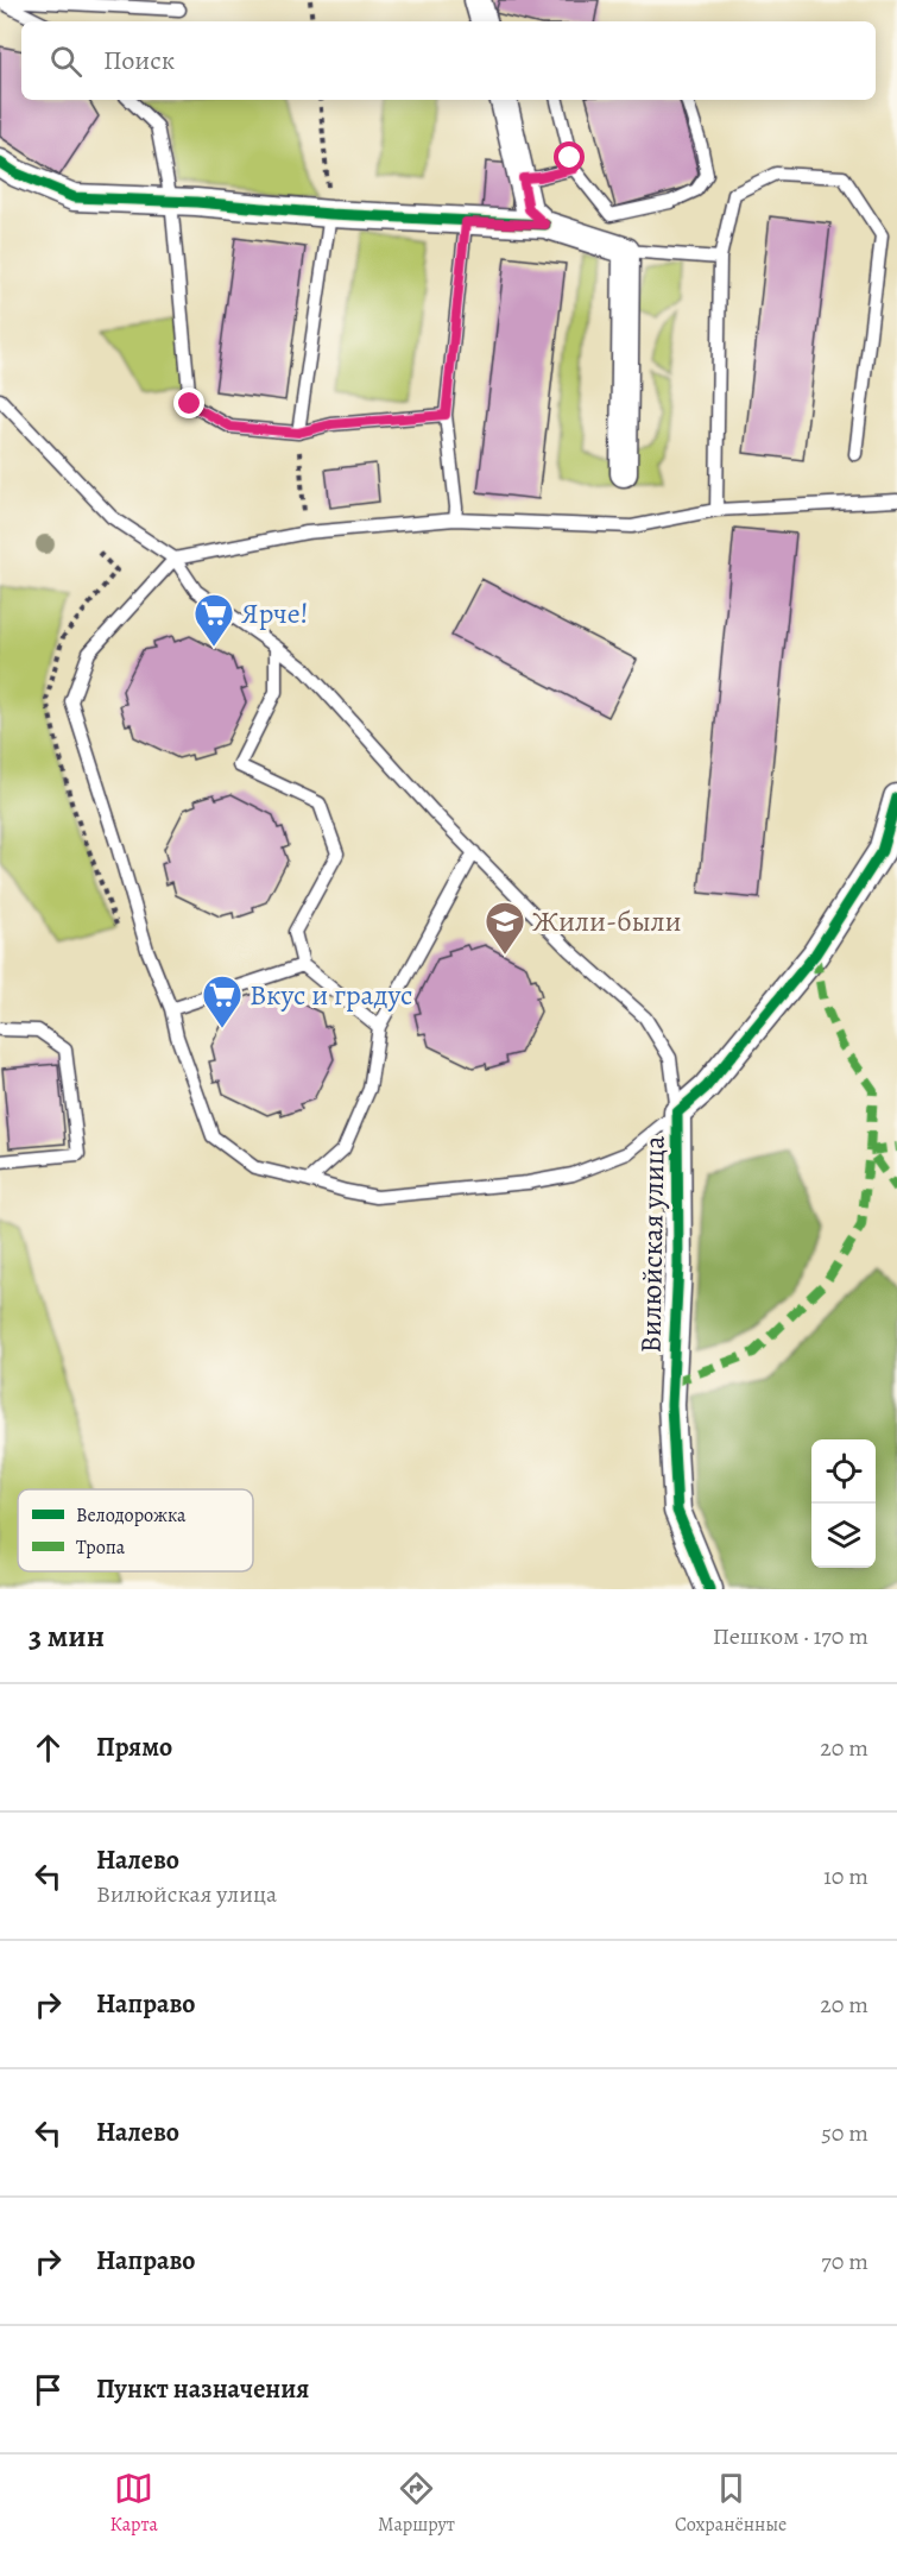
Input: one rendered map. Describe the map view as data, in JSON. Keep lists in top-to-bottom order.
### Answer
{
  "streets": {
    "street": ["Вилюйская улица"]
  },
  "places": {
    "supermarket": ["Ярче!", "Вкус и градус"],
    "school or university": ["Жили-были"]
  },
  "legend": ["Велодорожка", "Тропа"],
  "page": {
    "search": "Поиск",
    "heading": ["3 мин", "Пешком · 170 m"],
    "list": [
      ["Прямо", "20 m"],
      ["Налево", "Вилюйская улица", "10 m"],
      ["Направо", "20 m"],
      ["Налево", "50 m"],
      ["Направо", "70 m"],
      "Пункт назначения"
    ],
    "nav": ["Карта", "Маршрут", "Сохранённые"]
  }
}
